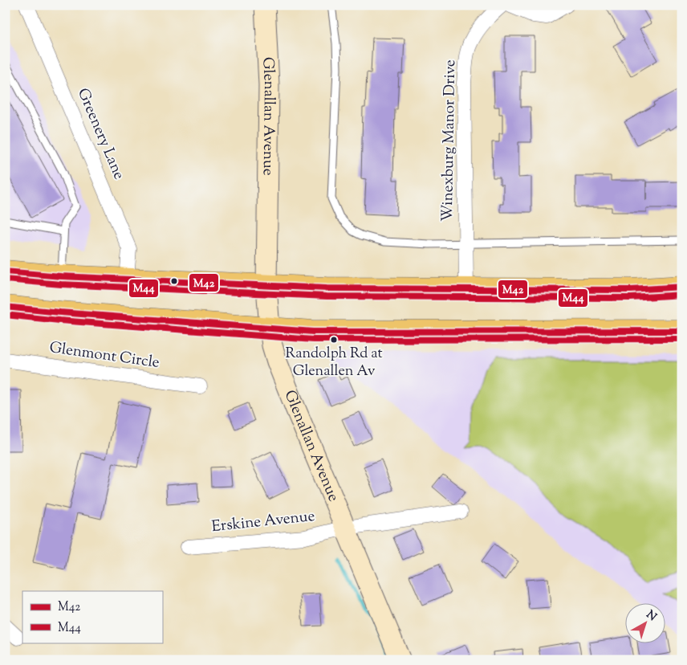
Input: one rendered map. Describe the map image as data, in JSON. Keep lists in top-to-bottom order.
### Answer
{
  "streets": {
    "street": [
      "Glenallan Avenue",
      "Greenery Lane",
      "Winexburg Manor Drive",
      "Glenmont Circle",
      "Erskine Avenue"
    ]
  },
  "crossings": [
    ["Glenallan Avenue", "Erskine Avenue"]
  ],
  "places": ["Randolph Rd at Glenallen Av"],
  "lines": ["transit line M42", "transit line M44"],
  "legend": ["M42", "M44"],
  "north": "top right"
}
